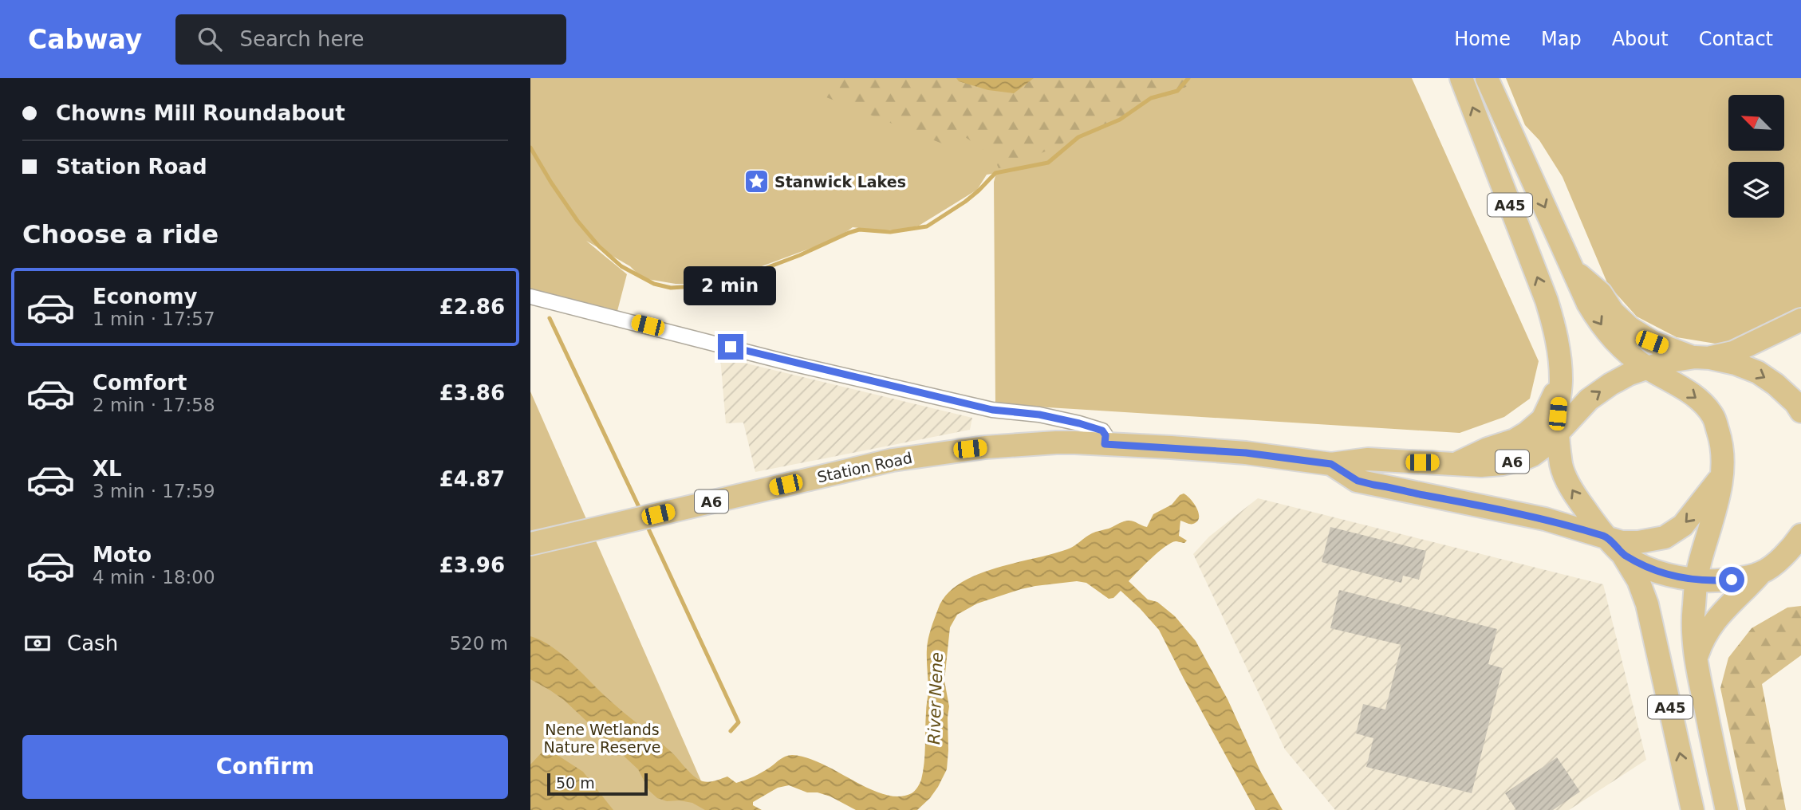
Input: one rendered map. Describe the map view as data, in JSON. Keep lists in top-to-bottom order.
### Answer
{
  "streets": {
    "highway": ["A45", "A6", "Station Road"]
  },
  "crossings": [
    ["A45", "A6"],
    ["A45", "Station Road"],
    ["A6", "Station Road"]
  ],
  "water": ["River Nene"],
  "parks": ["Nene Wetlands Nature Reserve"],
  "places": {
    "place": ["Stanwick Lakes"]
  },
  "scale_bar": "50 m",
  "north": "top left",
  "page": {
    "header": "Cabway",
    "search": "Search here",
    "nav": [
      "Home",
      "Map",
      "About",
      "Contact"
    ],
    "banner": ["Chowns Mill Roundabout", "Station Road"],
    "heading": "Choose a ride",
    "bubble": "2 min",
    "list": [
      {
        "name": "Economy",
        "note": "1 min · 17:57",
        "value": "£2.86"
      },
      {
        "name": "Comfort",
        "note": "2 min · 17:58",
        "value": "£3.86"
      },
      {
        "name": "XL",
        "note": "3 min · 17:59",
        "value": "£4.87"
      },
      {
        "name": "Moto",
        "note": "4 min · 18:00",
        "value": "£3.96"
      }
    ],
    "pay": ["Cash", "520 m"],
    "buttons": "Confirm",
    "scale": "50 m"
  }
}
